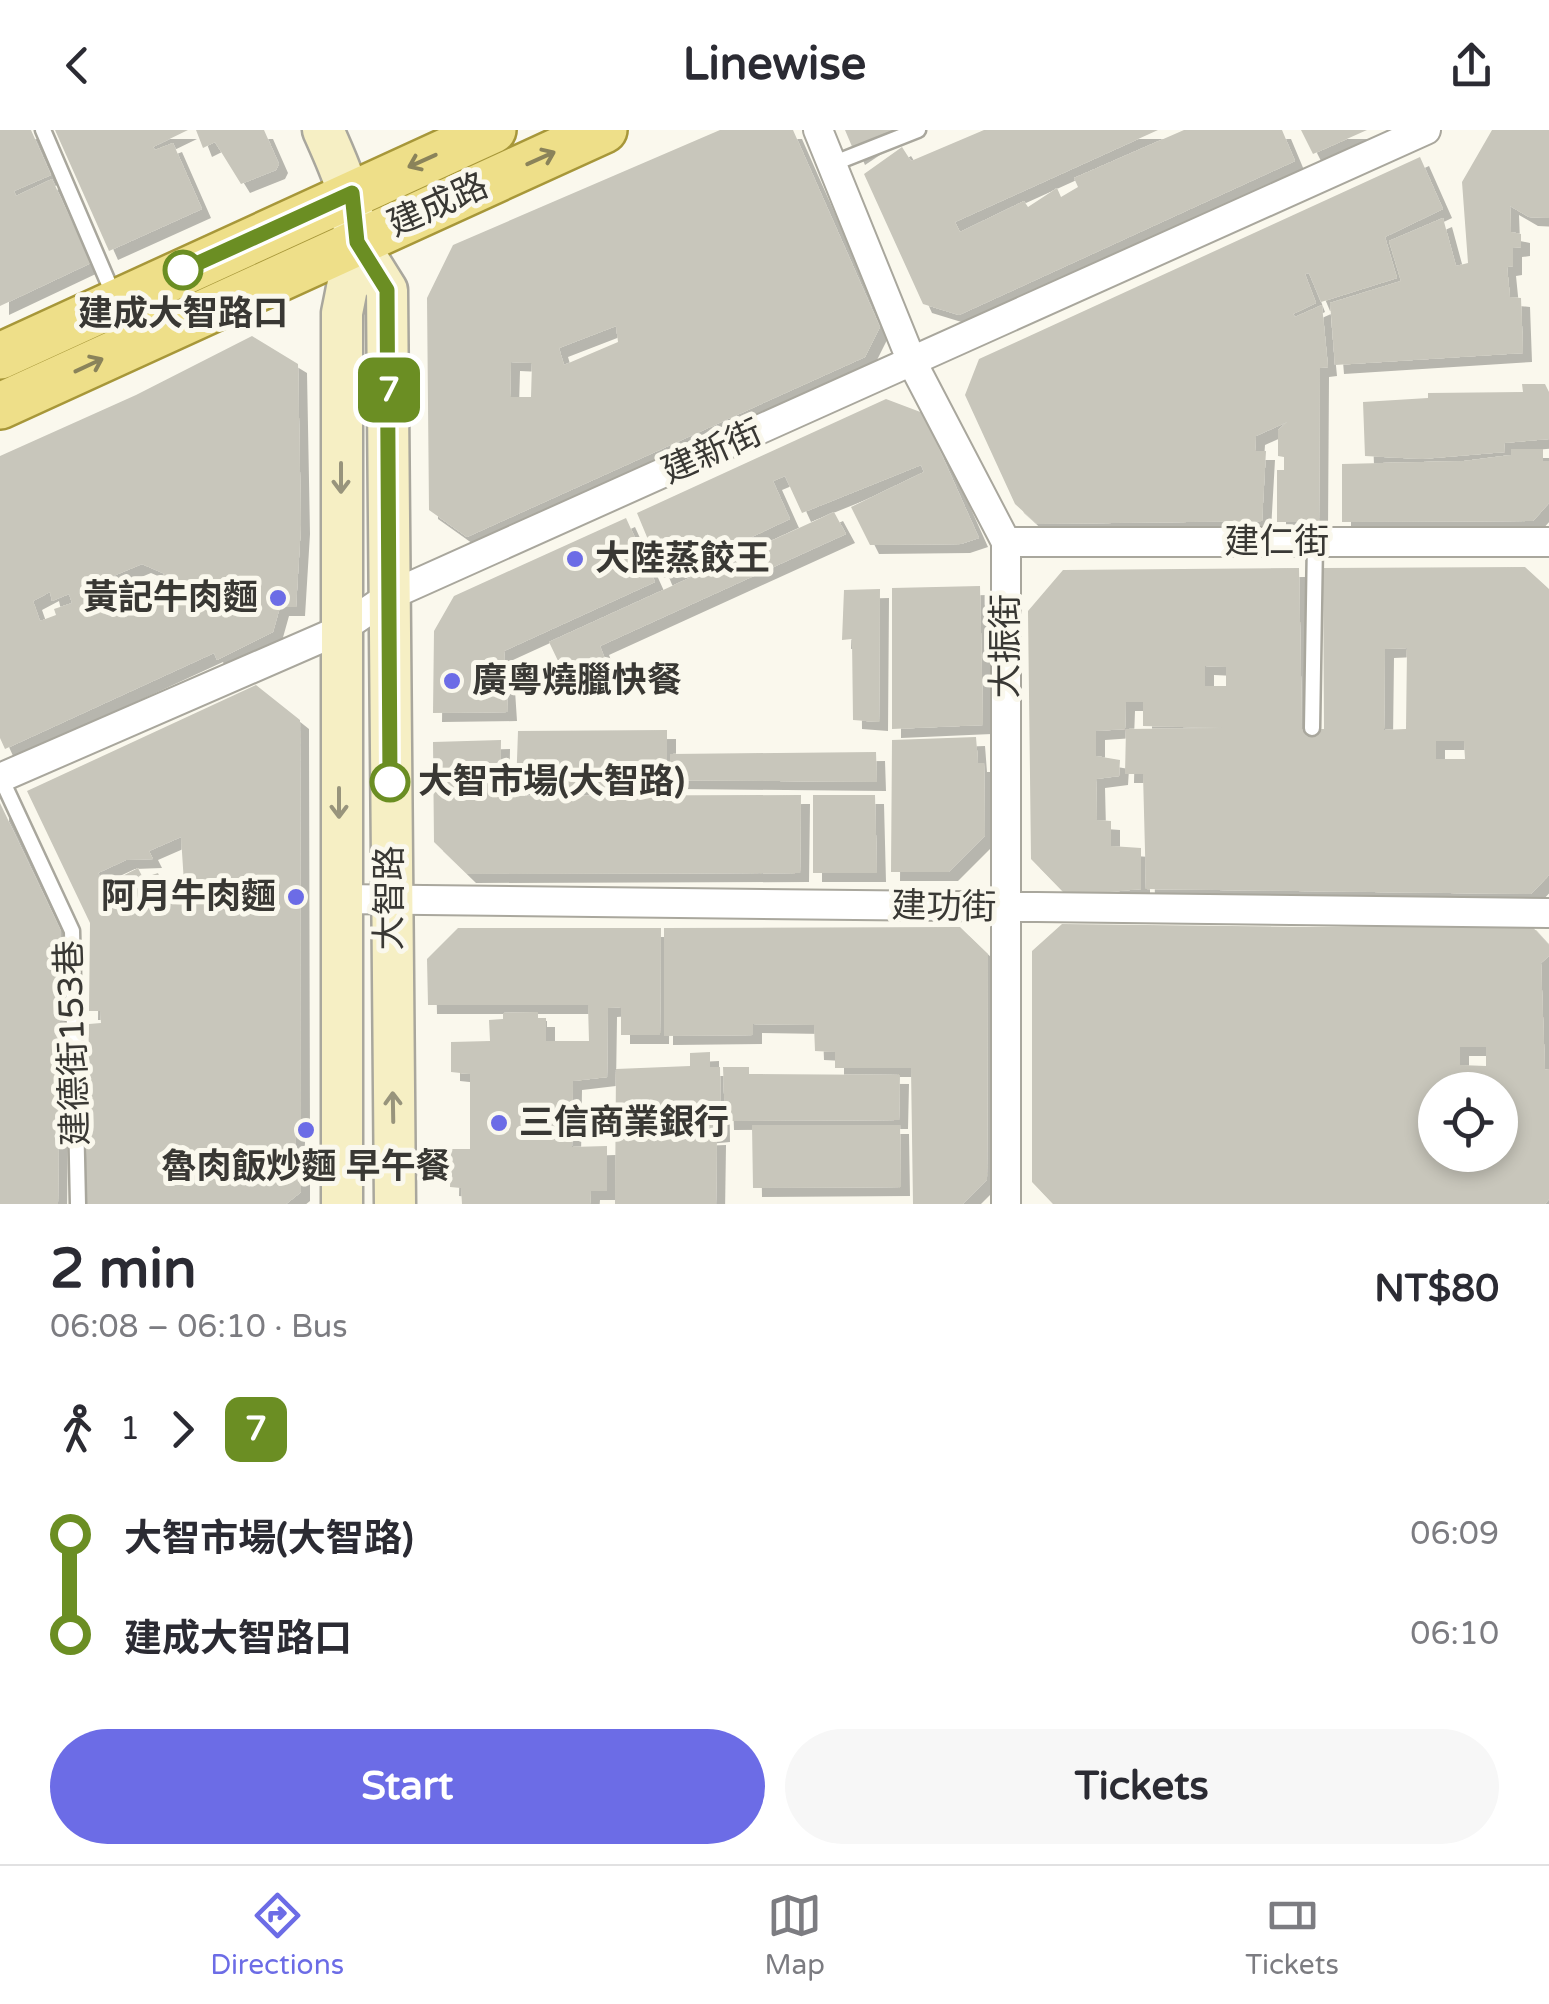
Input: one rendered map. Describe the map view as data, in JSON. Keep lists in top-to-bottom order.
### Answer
{
  "streets": {
    "main road": ["建成路"],
    "street": [
      "建新街",
      "建仁街",
      "大振街",
      "大智路",
      "建功街"
    ],
    "lane": ["建德街153巷"]
  },
  "crossings": [
    ["建成路", "大智路"],
    ["建新街", "大振街"],
    ["建新街", "大智路"],
    ["建新街", "建德街153巷"],
    ["建仁街", "大振街"],
    ["大振街", "建功街"],
    ["大智路", "建功街"]
  ],
  "places": [
    "建成大智路口",
    "大陸蒸餃王",
    "黃記牛肉麵",
    "廣粵燒臘快餐",
    "大智市場(大智路)",
    "阿月牛肉麵",
    "三信商業銀行",
    "魯肉飯炒麵 早午餐"
  ],
  "lines": ["bus line 7"],
  "page": {
    "header": "Linewise",
    "on_map": "7",
    "heading": ["2 min", "06:08 – 06:10 · Bus", "NT$80"],
    "legs": ["1", "7"],
    "list": [
      {
        "name": "大智市場(大智路)",
        "value": "06:09"
      },
      {
        "name": "建成大智路口",
        "value": "06:10"
      }
    ],
    "buttons": ["Start", "Tickets"],
    "tabs": ["Directions", "Map", "Tickets"]
  }
}
